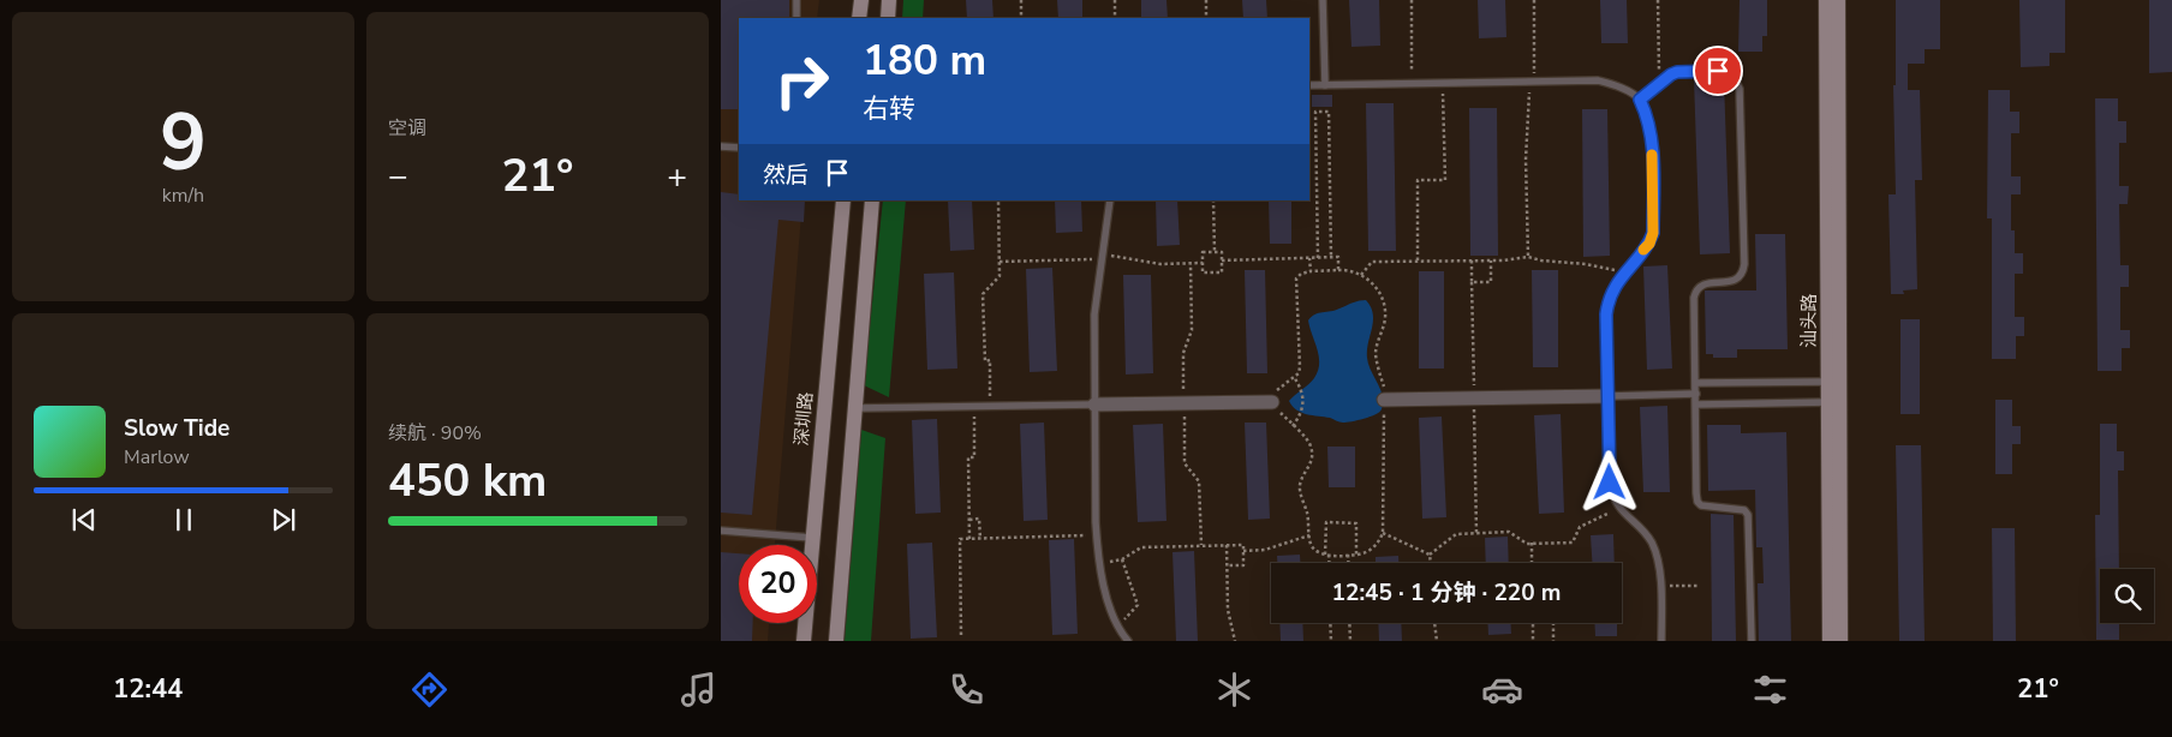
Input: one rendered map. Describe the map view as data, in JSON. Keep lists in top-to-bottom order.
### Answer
{
  "streets": {
    "street": ["汕头路", "深圳路"]
  },
  "page": {
    "tile": [
      ["9", "km/h"],
      "空调",
      ["续航 · 90%", "450 km"]
    ],
    "turn": ["180 m", "右转"],
    "then": "然后",
    "heat": ["−", "21°", "+"],
    "song": ["Slow Tide", "Marlow"],
    "limit": "20",
    "trip": "12:45 · 1 分钟 · 220 m",
    "tabs": ["12:44", "21°"]
  }
}
